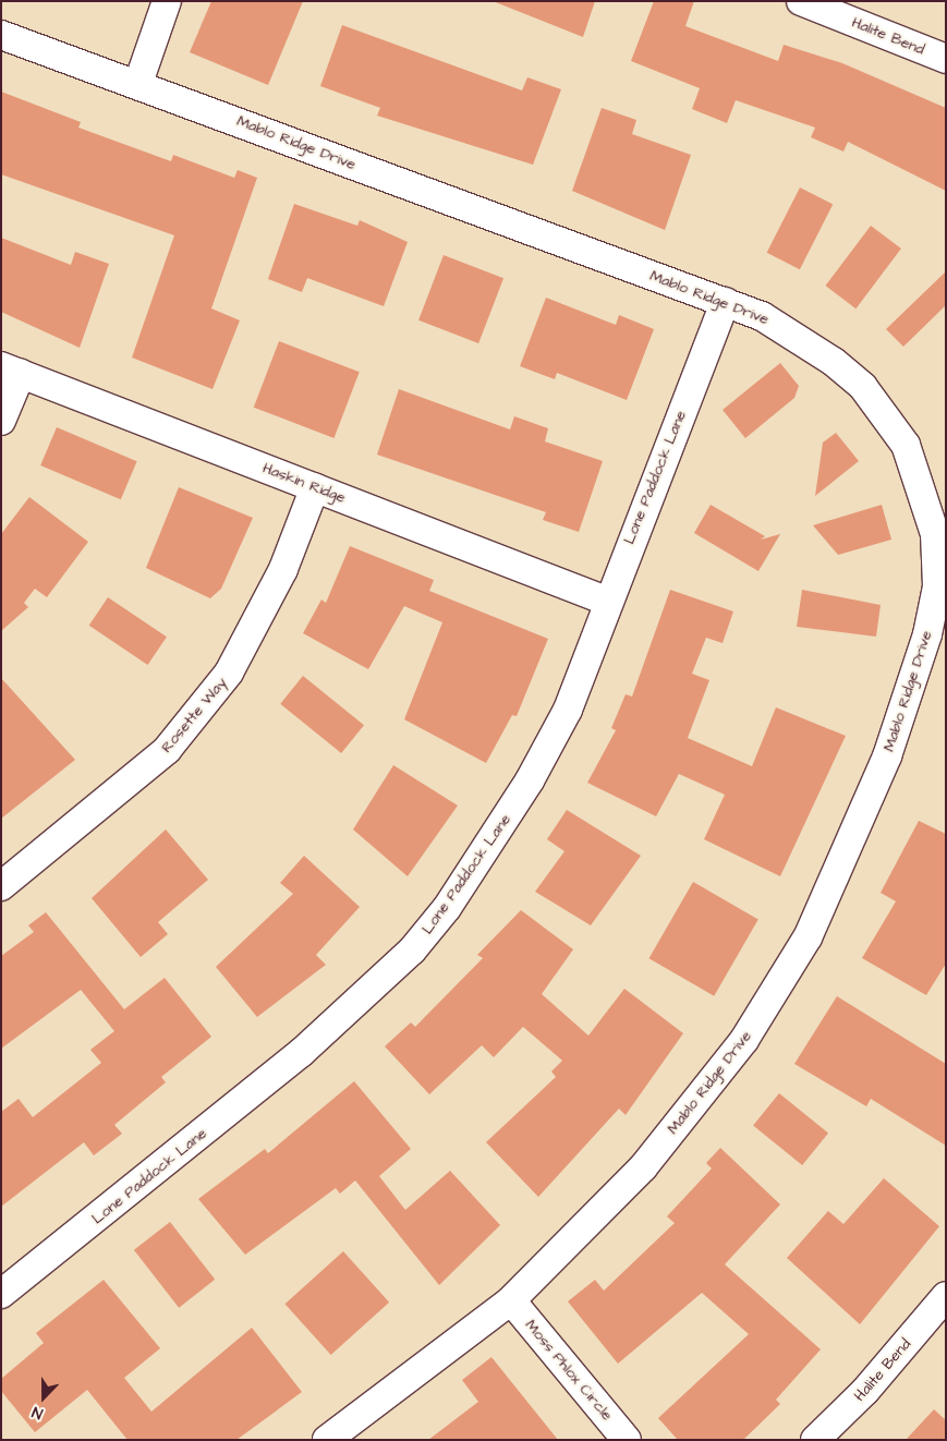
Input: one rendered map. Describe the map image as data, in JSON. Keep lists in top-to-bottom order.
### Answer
{
  "streets": {
    "street": [
      "Halite Bend",
      "Mablo Ridge Drive",
      "Lone Paddock Lane",
      "Haskin Ridge",
      "Rosette Way",
      "Moss Phlox Circle"
    ]
  },
  "crossings": [
    ["Mablo Ridge Drive", "Lone Paddock Lane"],
    ["Mablo Ridge Drive", "Moss Phlox Circle"],
    ["Lone Paddock Lane", "Haskin Ridge"],
    ["Haskin Ridge", "Rosette Way"]
  ],
  "north": "bottom"
}
